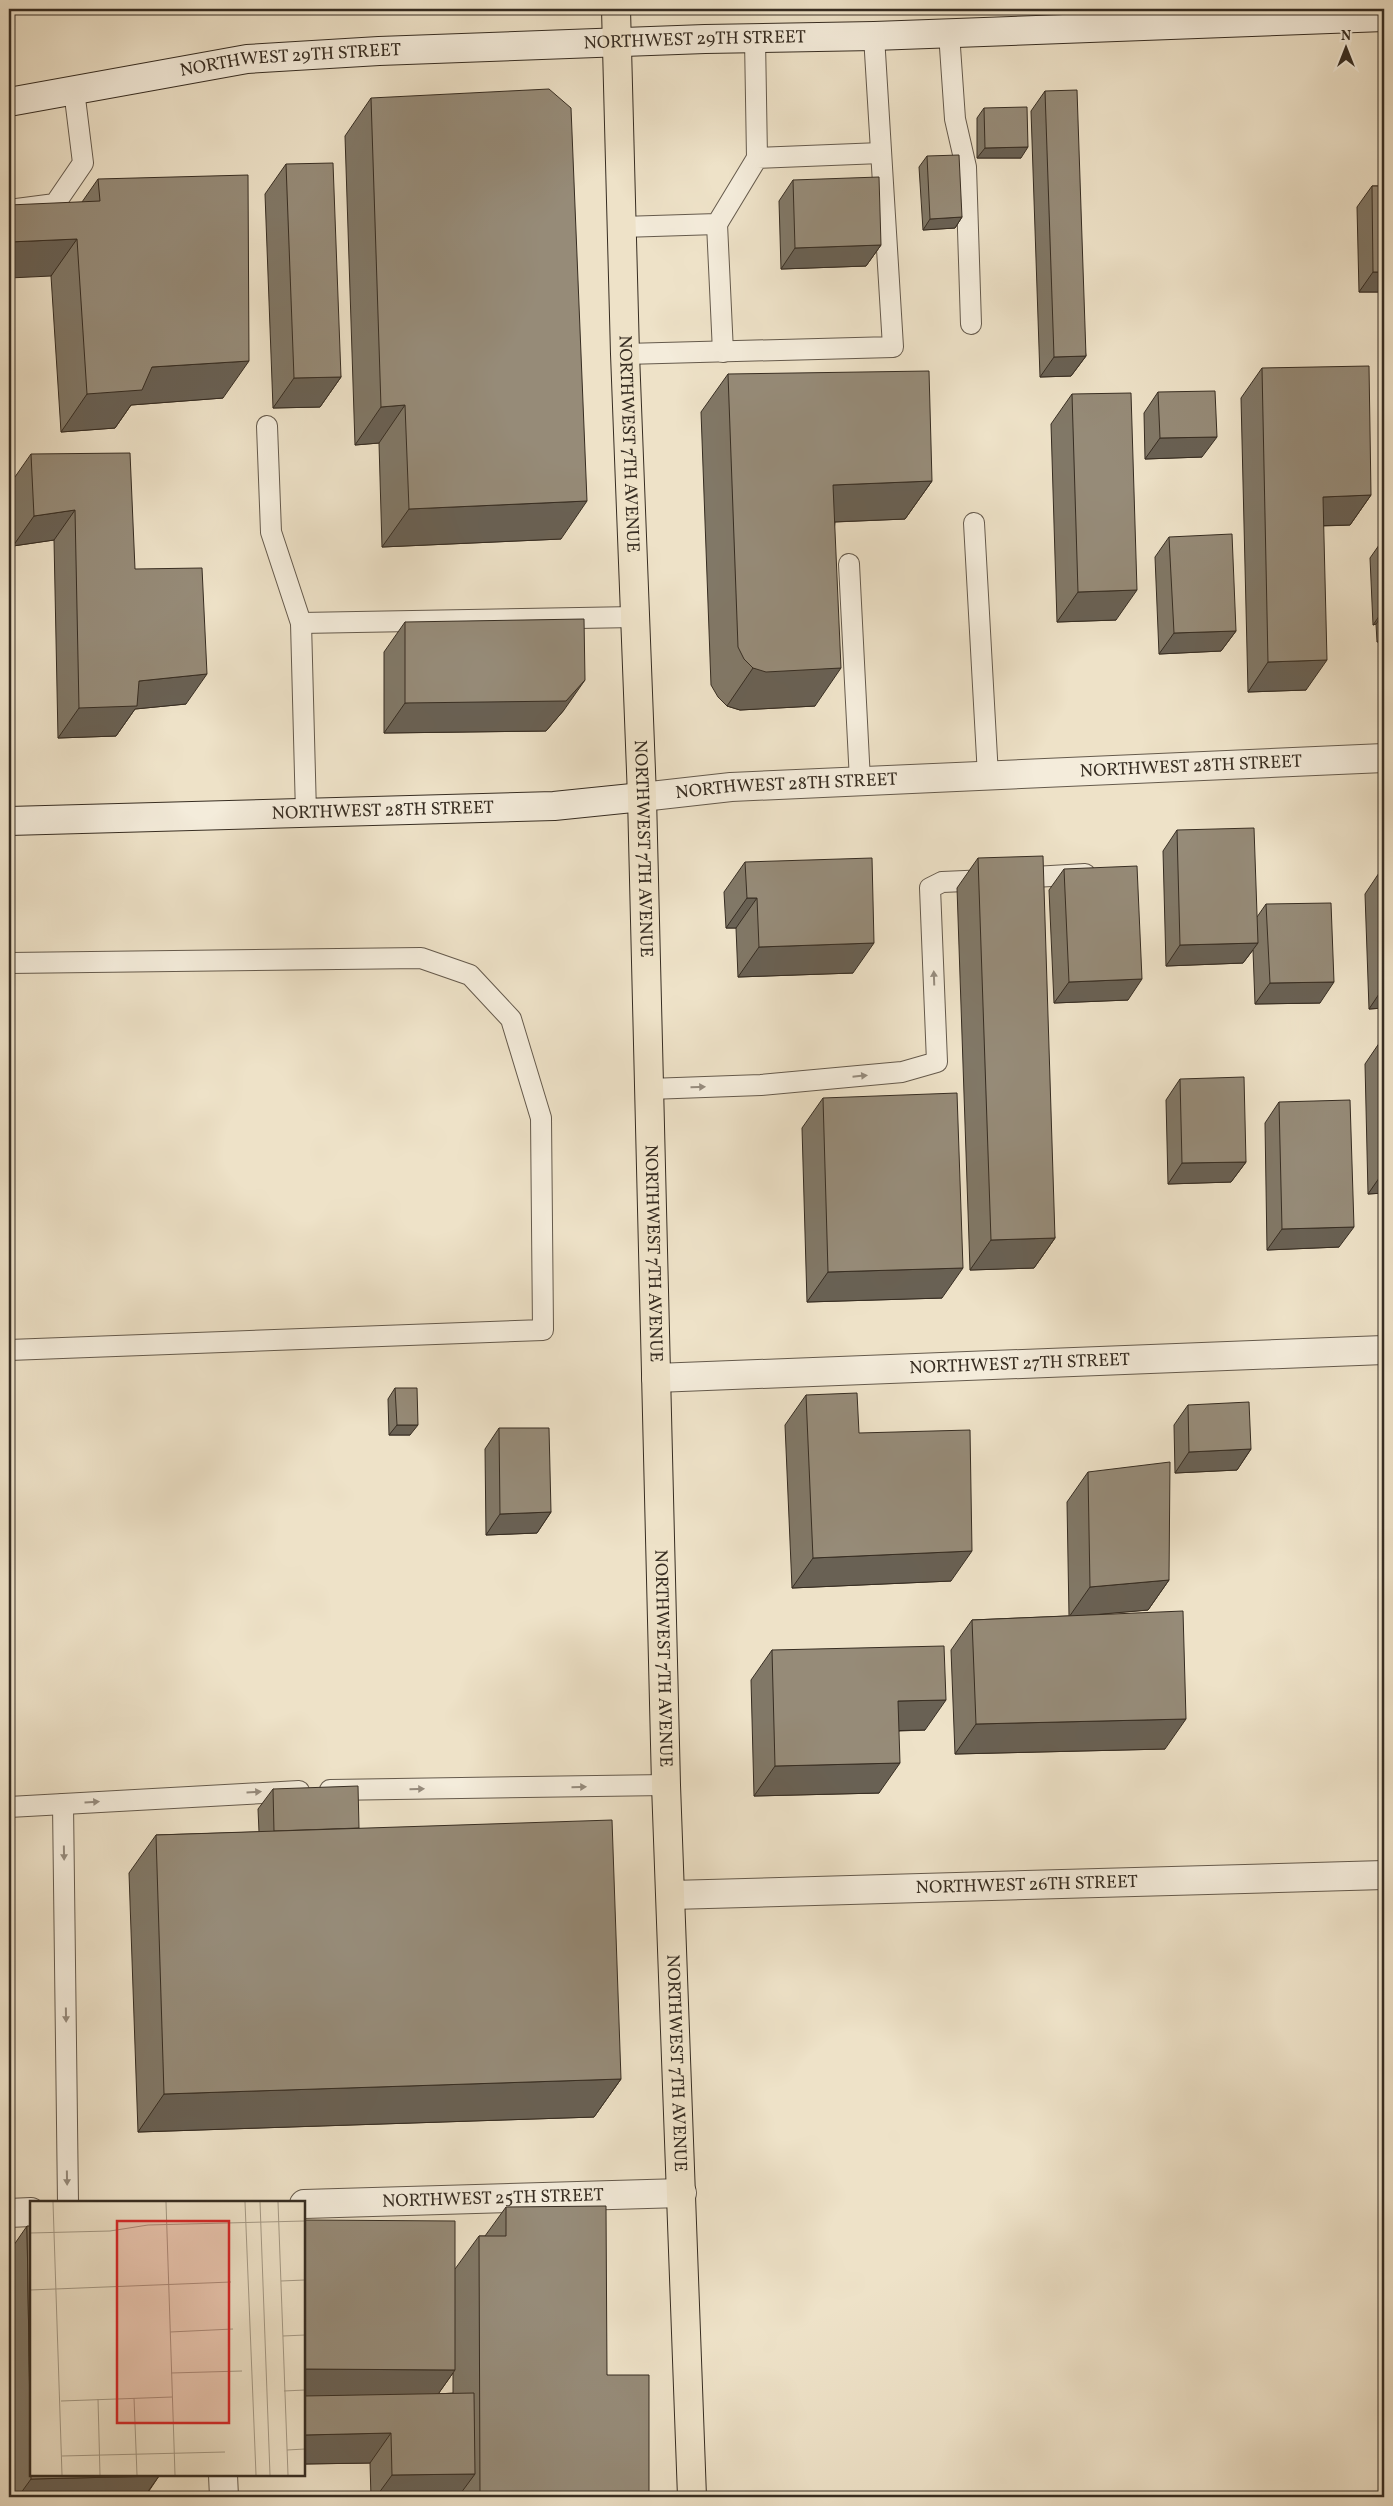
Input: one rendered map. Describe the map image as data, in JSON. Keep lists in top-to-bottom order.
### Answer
{
  "streets": {
    "main road": ["NORTHWEST 7TH AVENUE"],
    "street": [
      "NORTHWEST 29TH STREET",
      "NORTHWEST 28TH STREET",
      "NORTHWEST 27TH STREET",
      "NORTHWEST 26TH STREET",
      "NORTHWEST 25TH STREET"
    ]
  },
  "crossings": [
    ["NORTHWEST 29TH STREET", "NORTHWEST 7TH AVENUE"],
    ["NORTHWEST 7TH AVENUE", "NORTHWEST 28TH STREET"],
    ["NORTHWEST 7TH AVENUE", "NORTHWEST 27TH STREET"],
    ["NORTHWEST 7TH AVENUE", "NORTHWEST 26TH STREET"],
    ["NORTHWEST 7TH AVENUE", "NORTHWEST 25TH STREET"]
  ],
  "north": "top"
}
